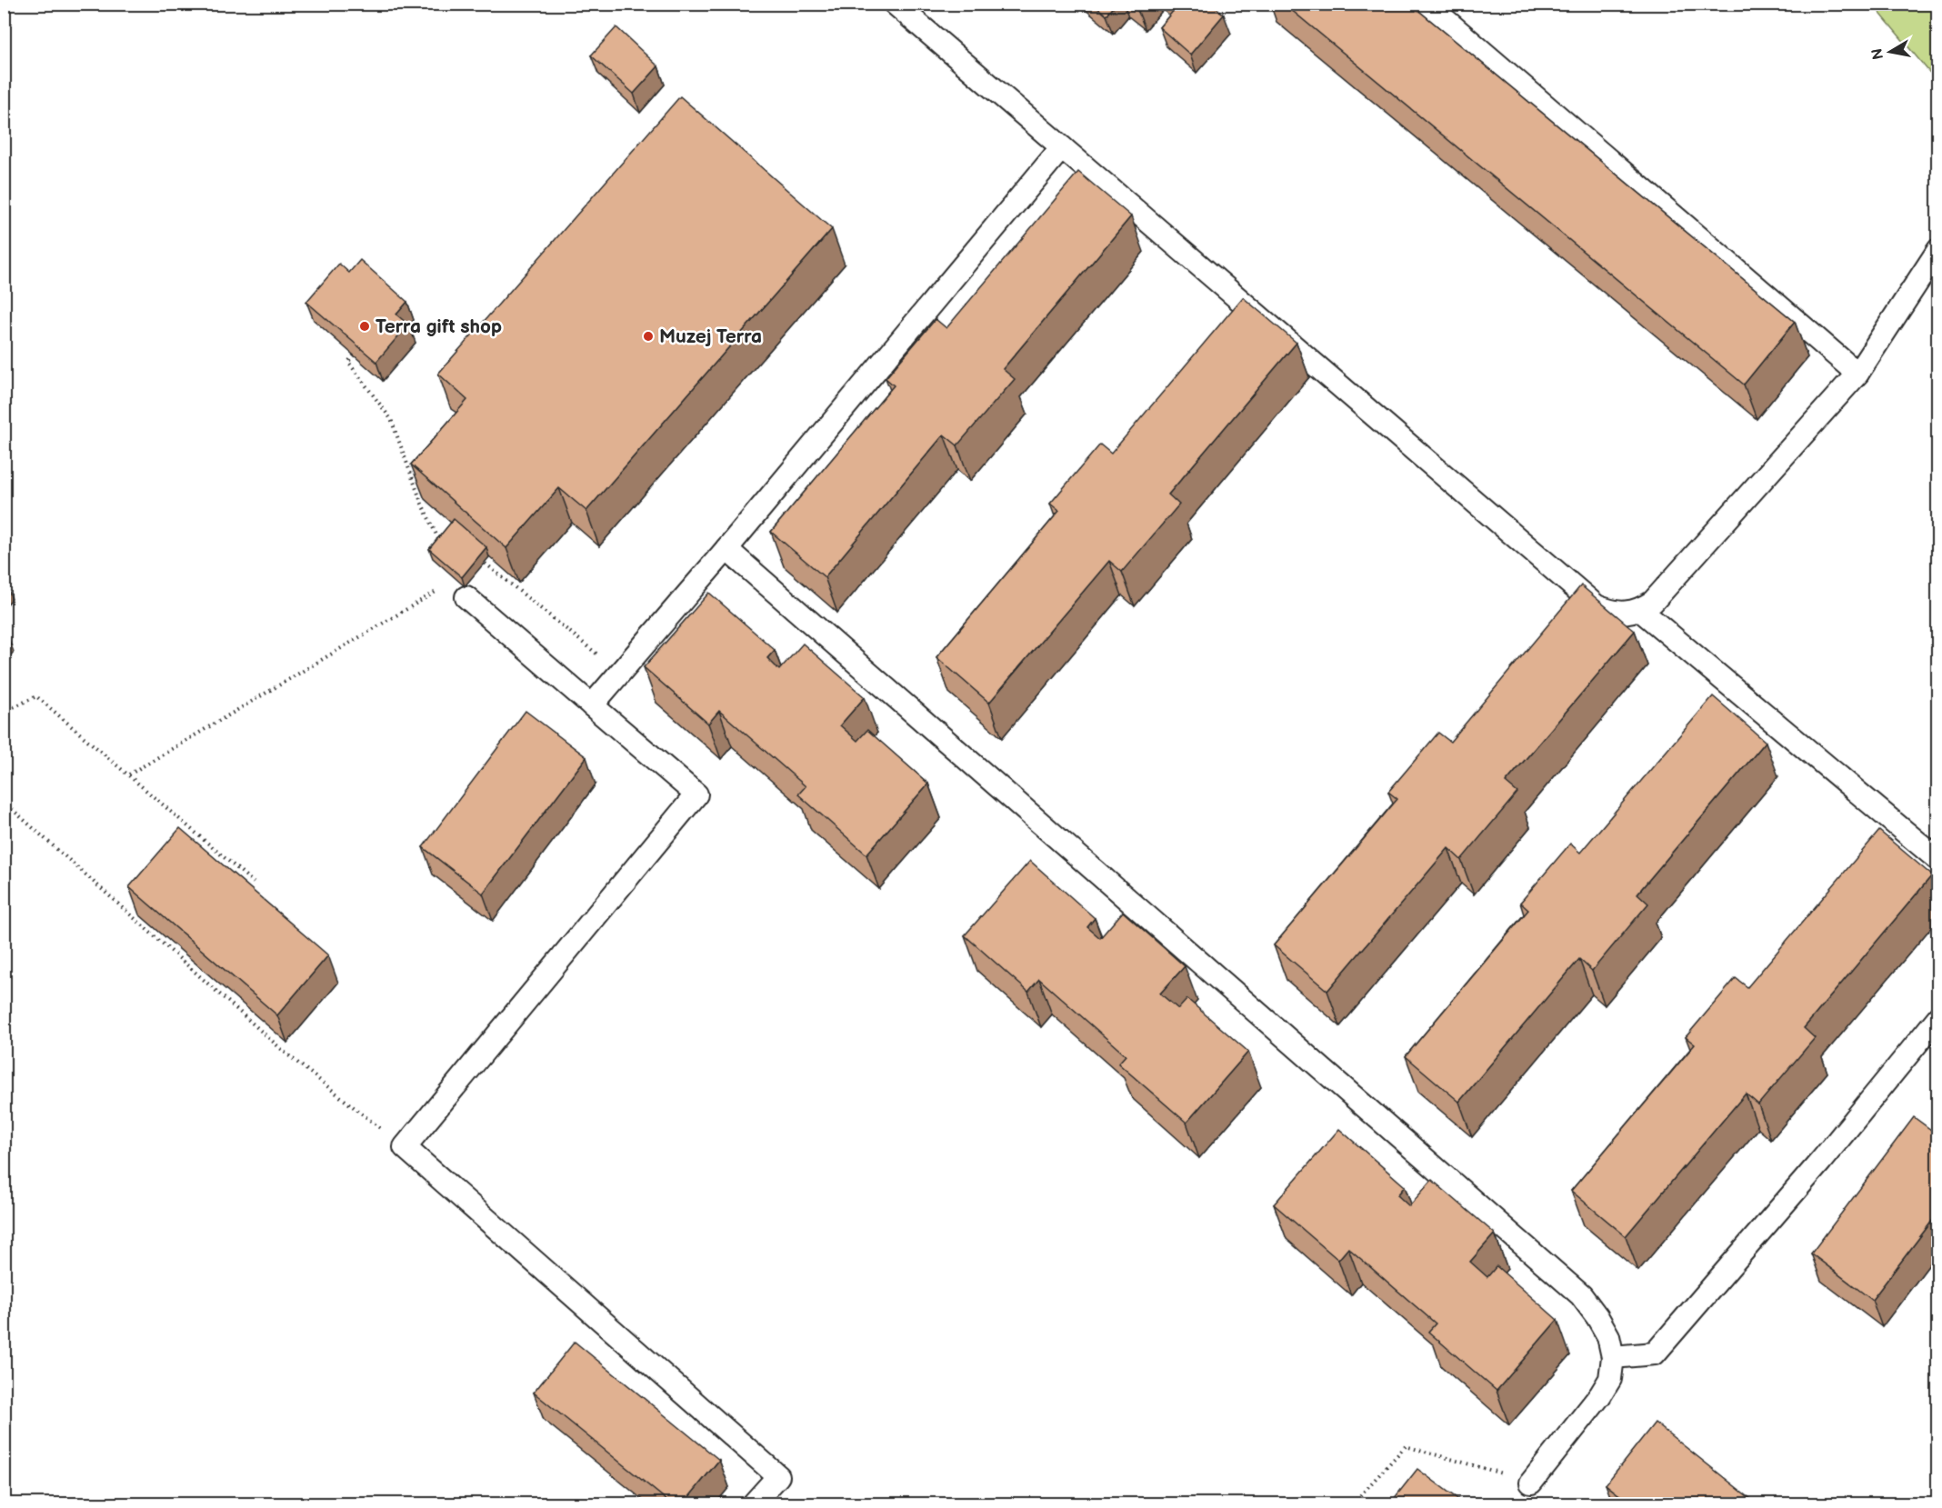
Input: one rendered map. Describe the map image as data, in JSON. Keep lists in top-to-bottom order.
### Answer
{
  "places": ["Terra gift shop", "Muzej Terra"],
  "north": "left"
}
